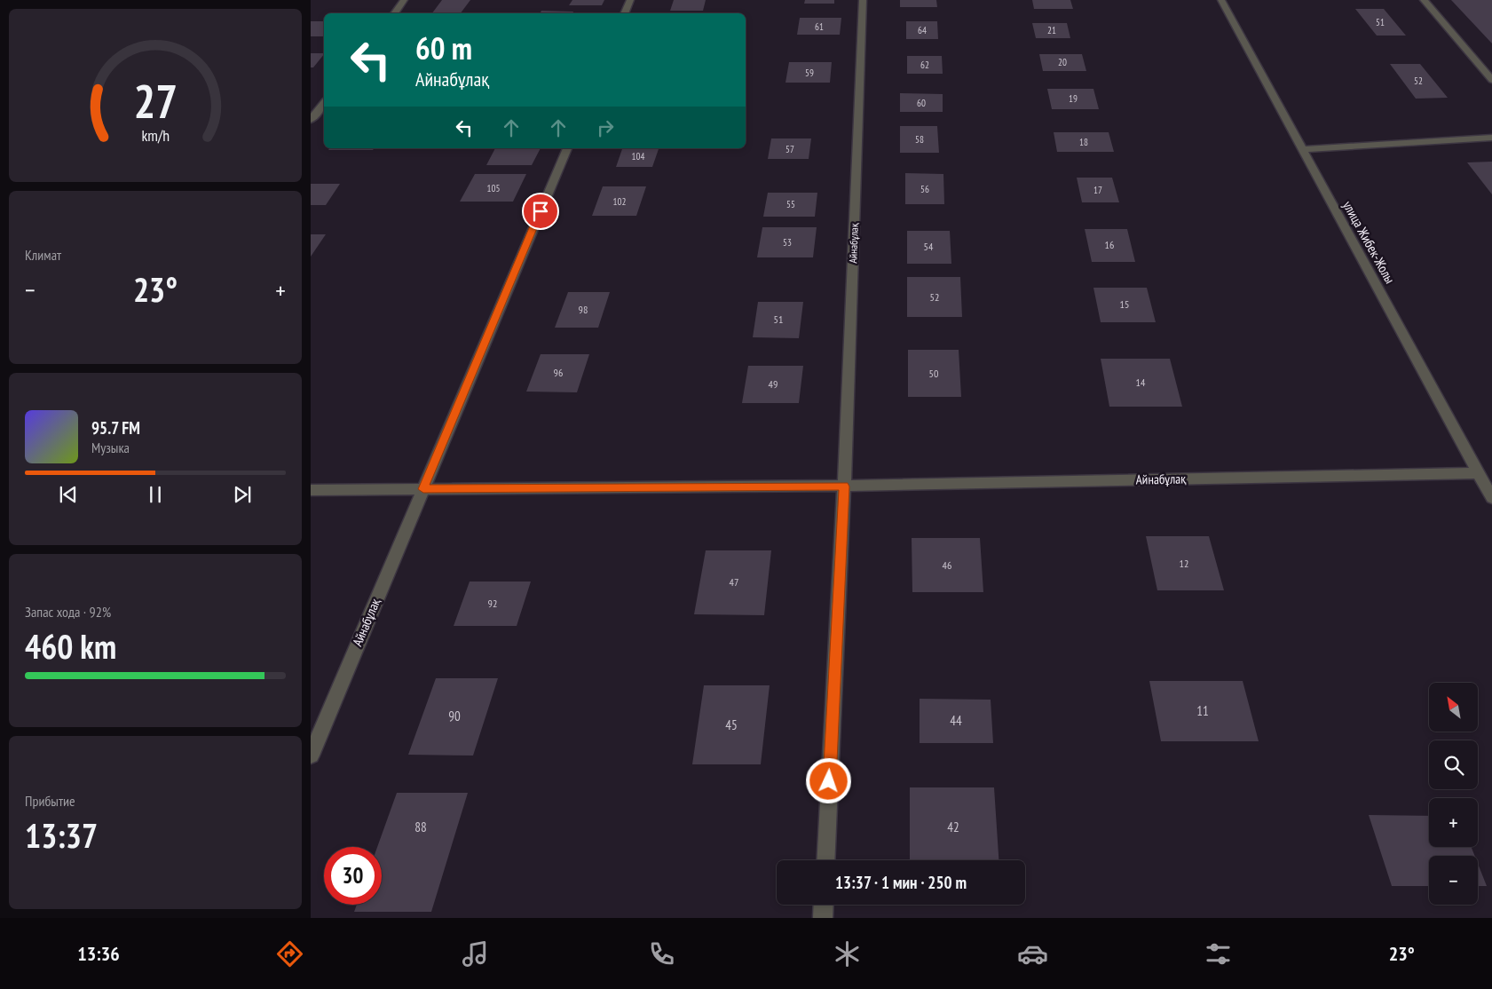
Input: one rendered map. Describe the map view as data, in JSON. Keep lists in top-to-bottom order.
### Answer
{
  "streets": {
    "street": ["улица Жибек-Жолы", "Айнабұлақ"]
  },
  "crossings": [
    ["улица Жибек-Жолы", "Айнабұлақ"]
  ],
  "house_numbers": [
    "51",
    "61",
    "64",
    "21",
    "20",
    "62",
    "59",
    "52",
    "19",
    "60",
    "58",
    "18",
    "57",
    "104",
    "105",
    "56",
    "17",
    "102",
    "55",
    "53",
    "16",
    "54",
    "52",
    "15",
    "98",
    "51",
    "96",
    "50",
    "14",
    "49",
    "12",
    "46",
    "47",
    "92",
    "11",
    "90",
    "44",
    "45",
    "88",
    "42"
  ],
  "north": "top left",
  "page": {
    "turn": ["60 m", "Айнабұлақ"],
    "tile": [
      "Климат",
      ["Запас хода · 92%", "460 km"],
      ["Прибытие", "13:37"]
    ],
    "heat": ["−", "23°", "+"],
    "song": ["95.7 FM", "Музыка"],
    "map_buttons": ["+", "−"],
    "limit": "30",
    "trip": "13:37 · 1 мин · 250 m",
    "tabs": ["13:36", "23°"],
    "gauge": ["27", "km/h"]
  }
}
